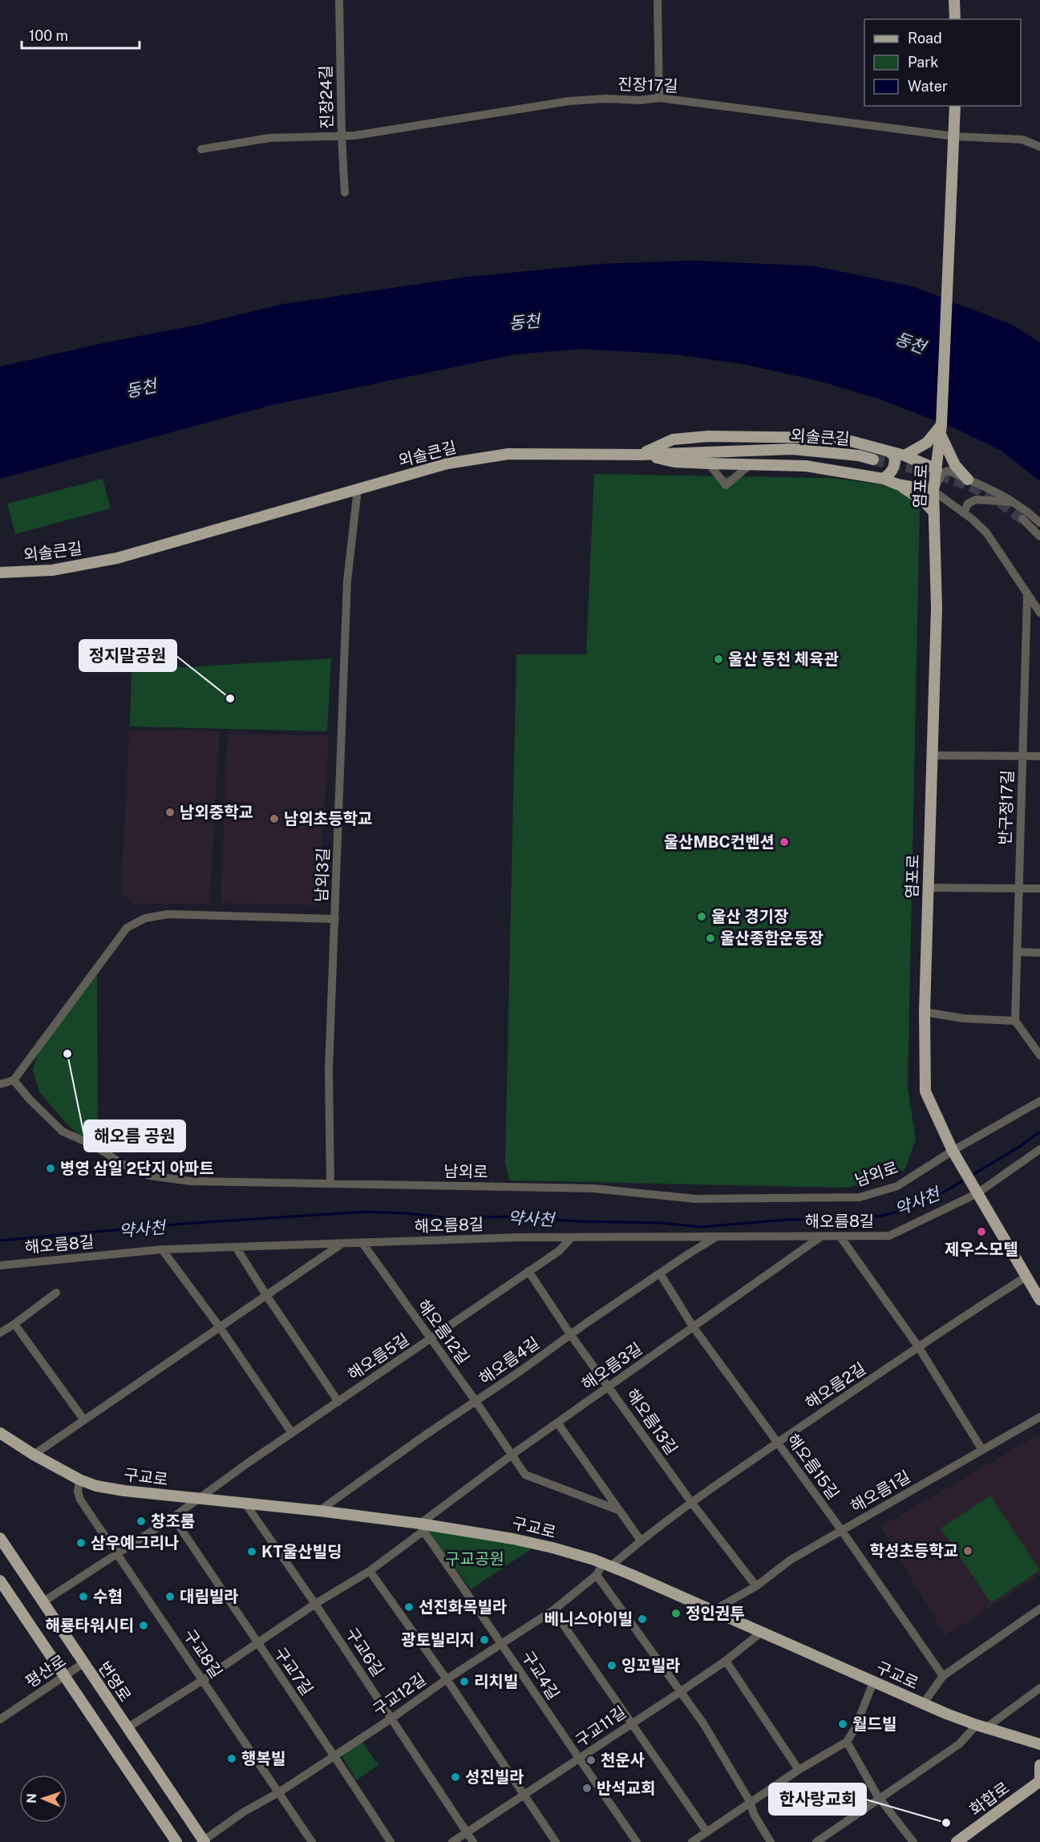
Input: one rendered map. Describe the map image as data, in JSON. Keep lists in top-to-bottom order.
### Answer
{
  "streets": {
    "main road": [
      "외솔큰길",
      "염포로",
      "구교로",
      "번영로",
      "화합로"
    ],
    "street": [
      "진장17길",
      "진장24길",
      "반구정17길",
      "남외3길",
      "남외로",
      "해오름8길",
      "해오름12길",
      "해오름5길",
      "해오름4길",
      "해오름3길",
      "해오름2길",
      "해오름13길",
      "해오름15길",
      "해오름1길",
      "구교6길",
      "구교8길",
      "평산로",
      "구교7길",
      "구교4길",
      "구교12길",
      "구교11길"
    ]
  },
  "crossings": [
    ["진장17길", "진장24길"],
    ["진장17길", "염포로"],
    ["외솔큰길", "남외3길"],
    ["염포로", "남외로"],
    ["염포로", "해오름8길"],
    ["염포로", "해오름2길"],
    ["남외3길", "남외로"],
    ["해오름8길", "해오름12길"],
    ["해오름8길", "해오름5길"],
    ["해오름8길", "해오름4길"],
    ["해오름8길", "해오름3길"],
    ["해오름12길", "해오름5길"],
    ["해오름12길", "해오름4길"],
    ["해오름12길", "해오름3길"],
    ["해오름5길", "해오름13길"],
    ["해오름5길", "구교로"],
    ["해오름5길", "구교8길"],
    ["해오름5길", "구교7길"],
    ["해오름5길", "번영로"],
    ["해오름4길", "해오름13길"],
    ["해오름4길", "해오름15길"],
    ["해오름4길", "구교로"],
    ["해오름3길", "해오름13길"],
    ["해오름3길", "해오름15길"],
    ["해오름3길", "구교로"],
    ["해오름3길", "구교6길"],
    ["해오름3길", "구교8길"],
    ["해오름3길", "구교7길"],
    ["해오름3길", "구교4길"],
    ["해오름3길", "번영로"],
    ["해오름2길", "해오름13길"],
    ["해오름2길", "해오름15길"],
    ["해오름2길", "구교로"],
    ["해오름2길", "구교12길"],
    ["해오름13길", "해오름1길"],
    ["해오름15길", "해오름1길"],
    ["구교로", "해오름1길"],
    ["구교로", "구교6길"],
    ["구교로", "구교8길"],
    ["구교로", "구교4길"],
    ["구교로", "구교12길"],
    ["구교로", "구교11길"],
    ["구교6길", "구교12길"],
    ["구교6길", "구교11길"],
    ["구교8길", "구교12길"],
    ["평산로", "번영로"],
    ["구교7길", "구교12길"],
    ["구교4길", "구교12길"],
    ["구교4길", "구교11길"],
    ["번영로", "구교12길"]
  ],
  "water": ["동천", "약사천"],
  "parks": ["구교공원"],
  "places": [
    "울산 동천 체육관",
    "정지말공원",
    "남외중학교",
    "남외초등학교",
    "울산MBC컨벤션",
    "울산 경기장",
    "울산종합운동장",
    "해오름 공원",
    "병영 삼일 2단지 아파트",
    "제우스모텔",
    "창조룸",
    "삼우예그리나",
    "학성초등학교",
    "KT울산빌딩",
    "수협",
    "대림빌라",
    "선진화목빌라",
    "정인권투",
    "베니스아이빌",
    "해룡타워시티",
    "광토빌리지",
    "잉꼬빌라",
    "리치빌",
    "월드빌",
    "행복빌",
    "천운사",
    "성진빌라",
    "반석교회",
    "한사랑교회"
  ],
  "legend": ["Road", "Park", "Water"],
  "scale_bar": "100 m",
  "north": "left"
}
